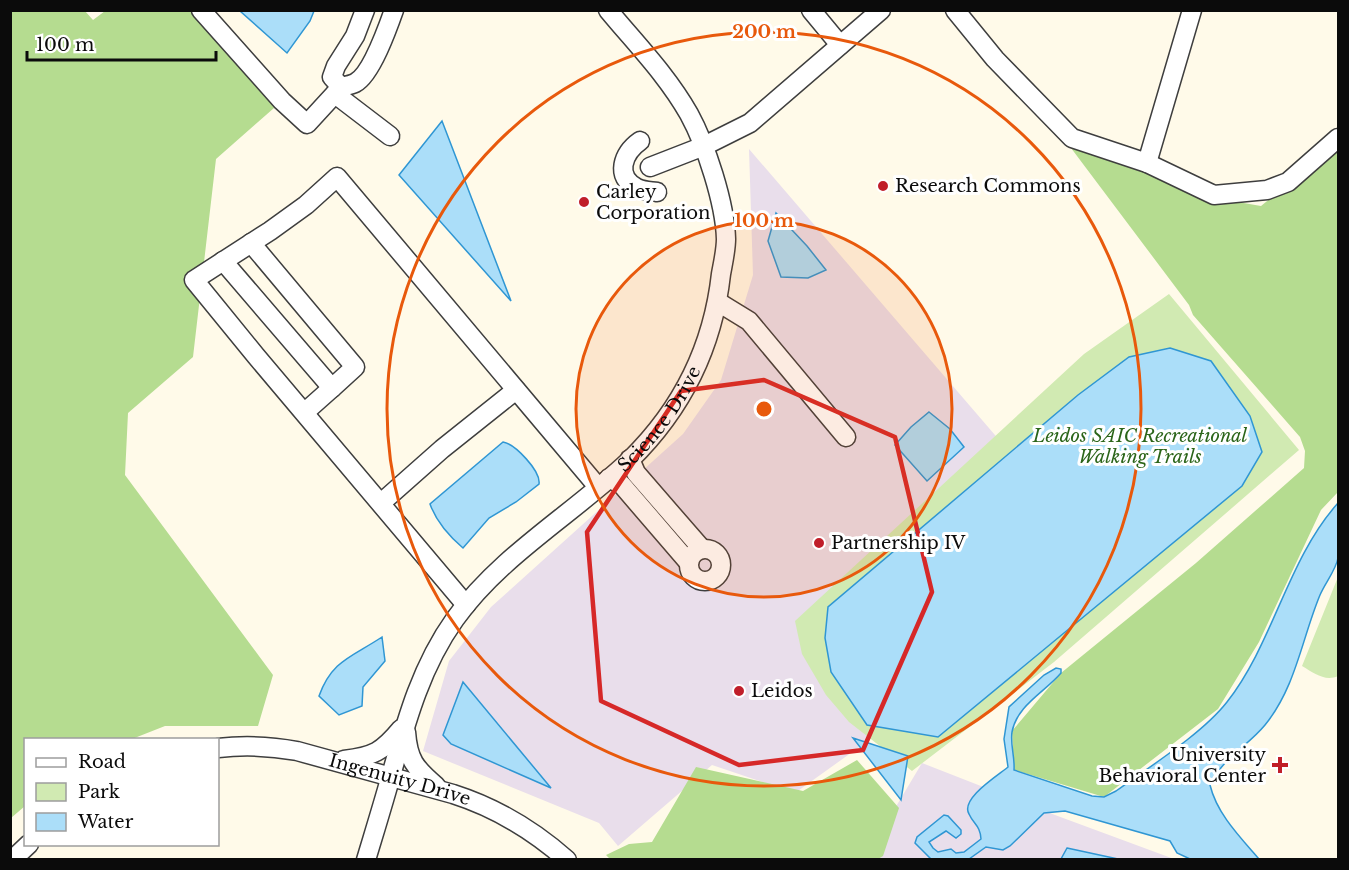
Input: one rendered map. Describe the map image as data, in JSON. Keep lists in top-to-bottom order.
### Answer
{
  "streets": {
    "street": ["Science Drive", "Ingenuity Drive"]
  },
  "crossings": [
    ["Science Drive", "Ingenuity Drive"]
  ],
  "parks": ["Leidos SAIC Recreational Walking Trails"],
  "places": {
    "other": [
      "Research Commons",
      "Carley Corporation",
      "Partnership IV",
      "Leidos"
    ],
    "health": ["University Behavioral Center"]
  },
  "legend": ["Road", "Park", "Water"],
  "scale_bar": "100 m",
  "rings": ["200 m", "100 m"]
}
